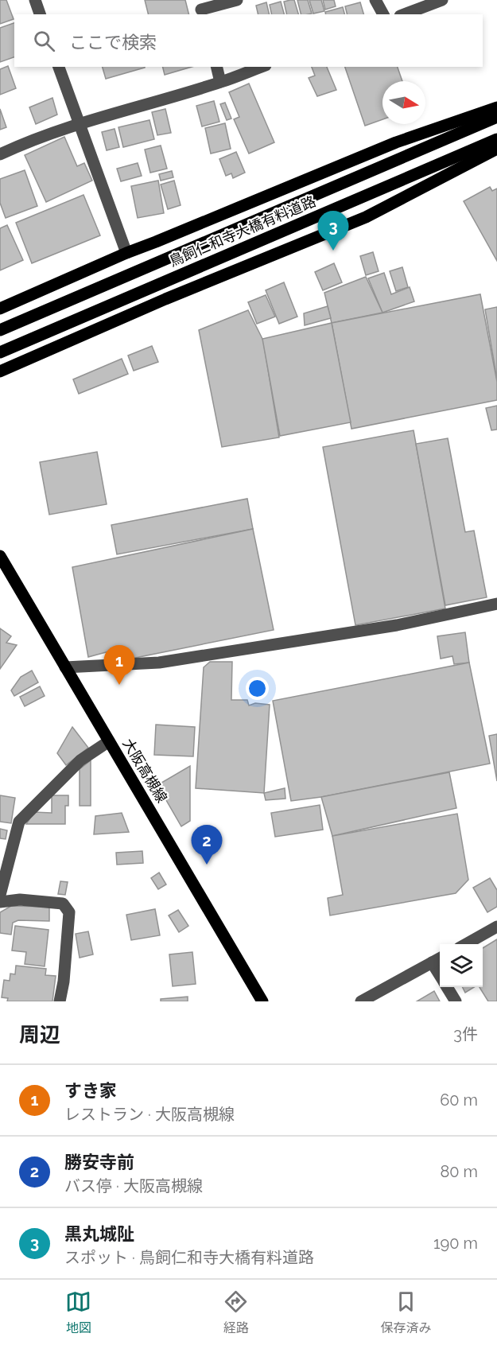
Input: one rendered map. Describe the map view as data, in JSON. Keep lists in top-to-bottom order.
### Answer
{
  "streets": {
    "main road": ["鳥飼仁和寺大橋有料道路", "大阪高槻線"]
  },
  "north": "right",
  "page": {
    "search": "ここで検索",
    "pins": ["3", "1", "2"],
    "heading": ["周辺", "3件"],
    "list": [
      {
        "mark": "1",
        "name": "すき家",
        "note": "レストラン · 大阪高槻線",
        "value": "60 m"
      },
      {
        "mark": "2",
        "name": "勝安寺前",
        "note": "バス停 · 大阪高槻線",
        "value": "80 m"
      },
      {
        "mark": "3",
        "name": "黒丸城阯",
        "note": "スポット · 鳥飼仁和寺大橋有料道路",
        "value": "190 m"
      }
    ],
    "nav": ["地図", "経路", "保存済み"]
  }
}
